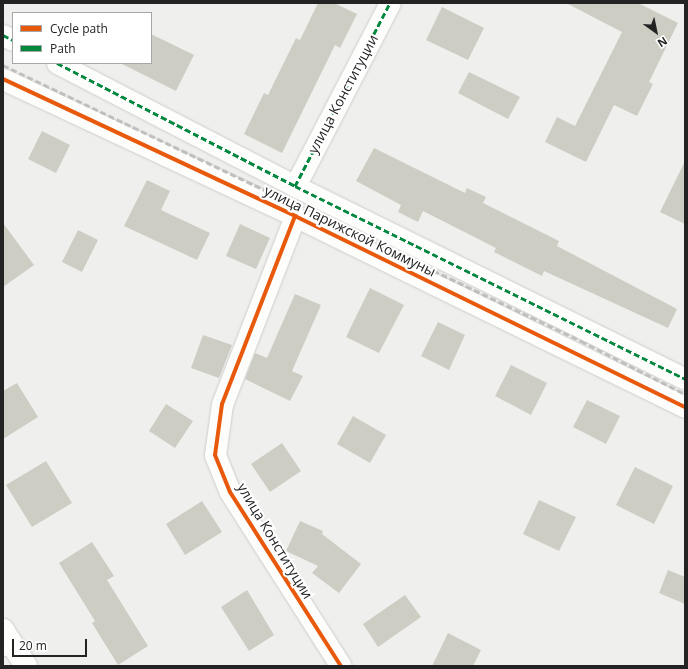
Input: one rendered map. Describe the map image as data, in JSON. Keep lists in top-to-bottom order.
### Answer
{
  "streets": {
    "street": ["улица Конституции", "улица Парижской Коммуны"]
  },
  "crossings": [
    ["улица Конституции", "улица Парижской Коммуны"]
  ],
  "legend": ["Cycle path", "Path"],
  "scale_bar": "20 m",
  "north": "bottom right"
}
